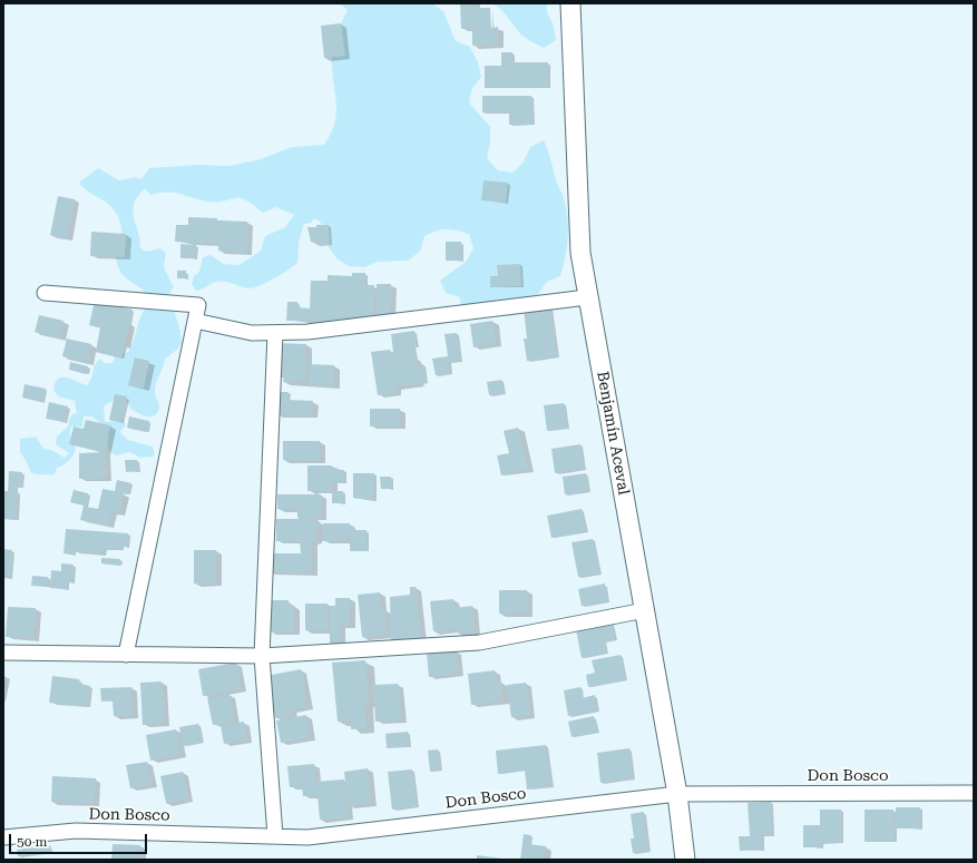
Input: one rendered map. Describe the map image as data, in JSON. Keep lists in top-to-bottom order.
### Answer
{
  "streets": {
    "street": ["Benjamín Aceval", "Don Bosco"]
  },
  "crossings": [
    ["Benjamín Aceval", "Don Bosco"]
  ],
  "scale_bar": "50 m"
}
